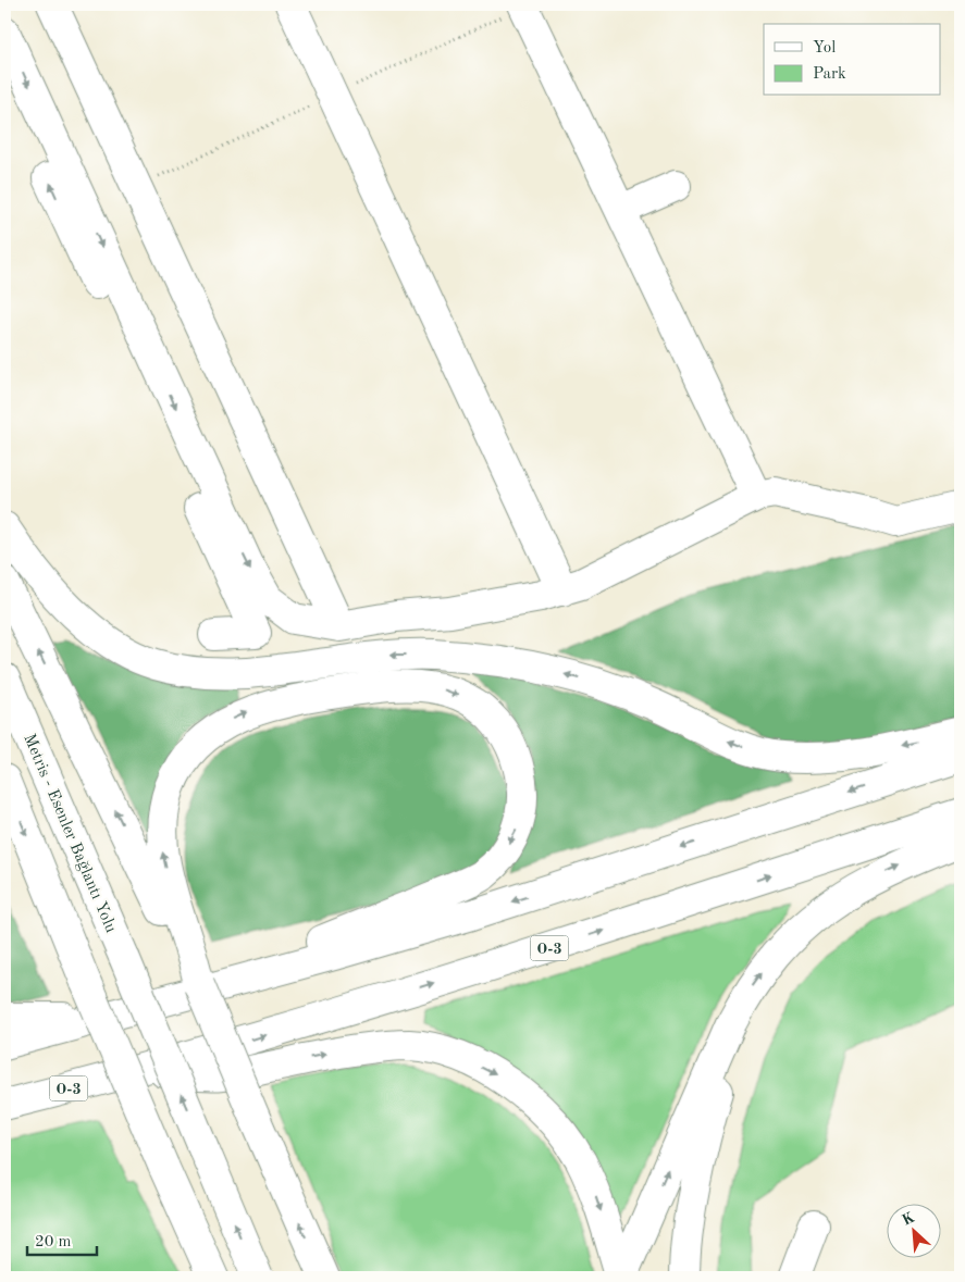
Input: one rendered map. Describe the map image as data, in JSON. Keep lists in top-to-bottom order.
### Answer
{
  "streets": {
    "main road": ["Metris - Esenler Bağlantı Yolu", "O-3"]
  },
  "legend": ["Yol", "Park"],
  "scale_bar": "20 m",
  "north": "top left"
}
